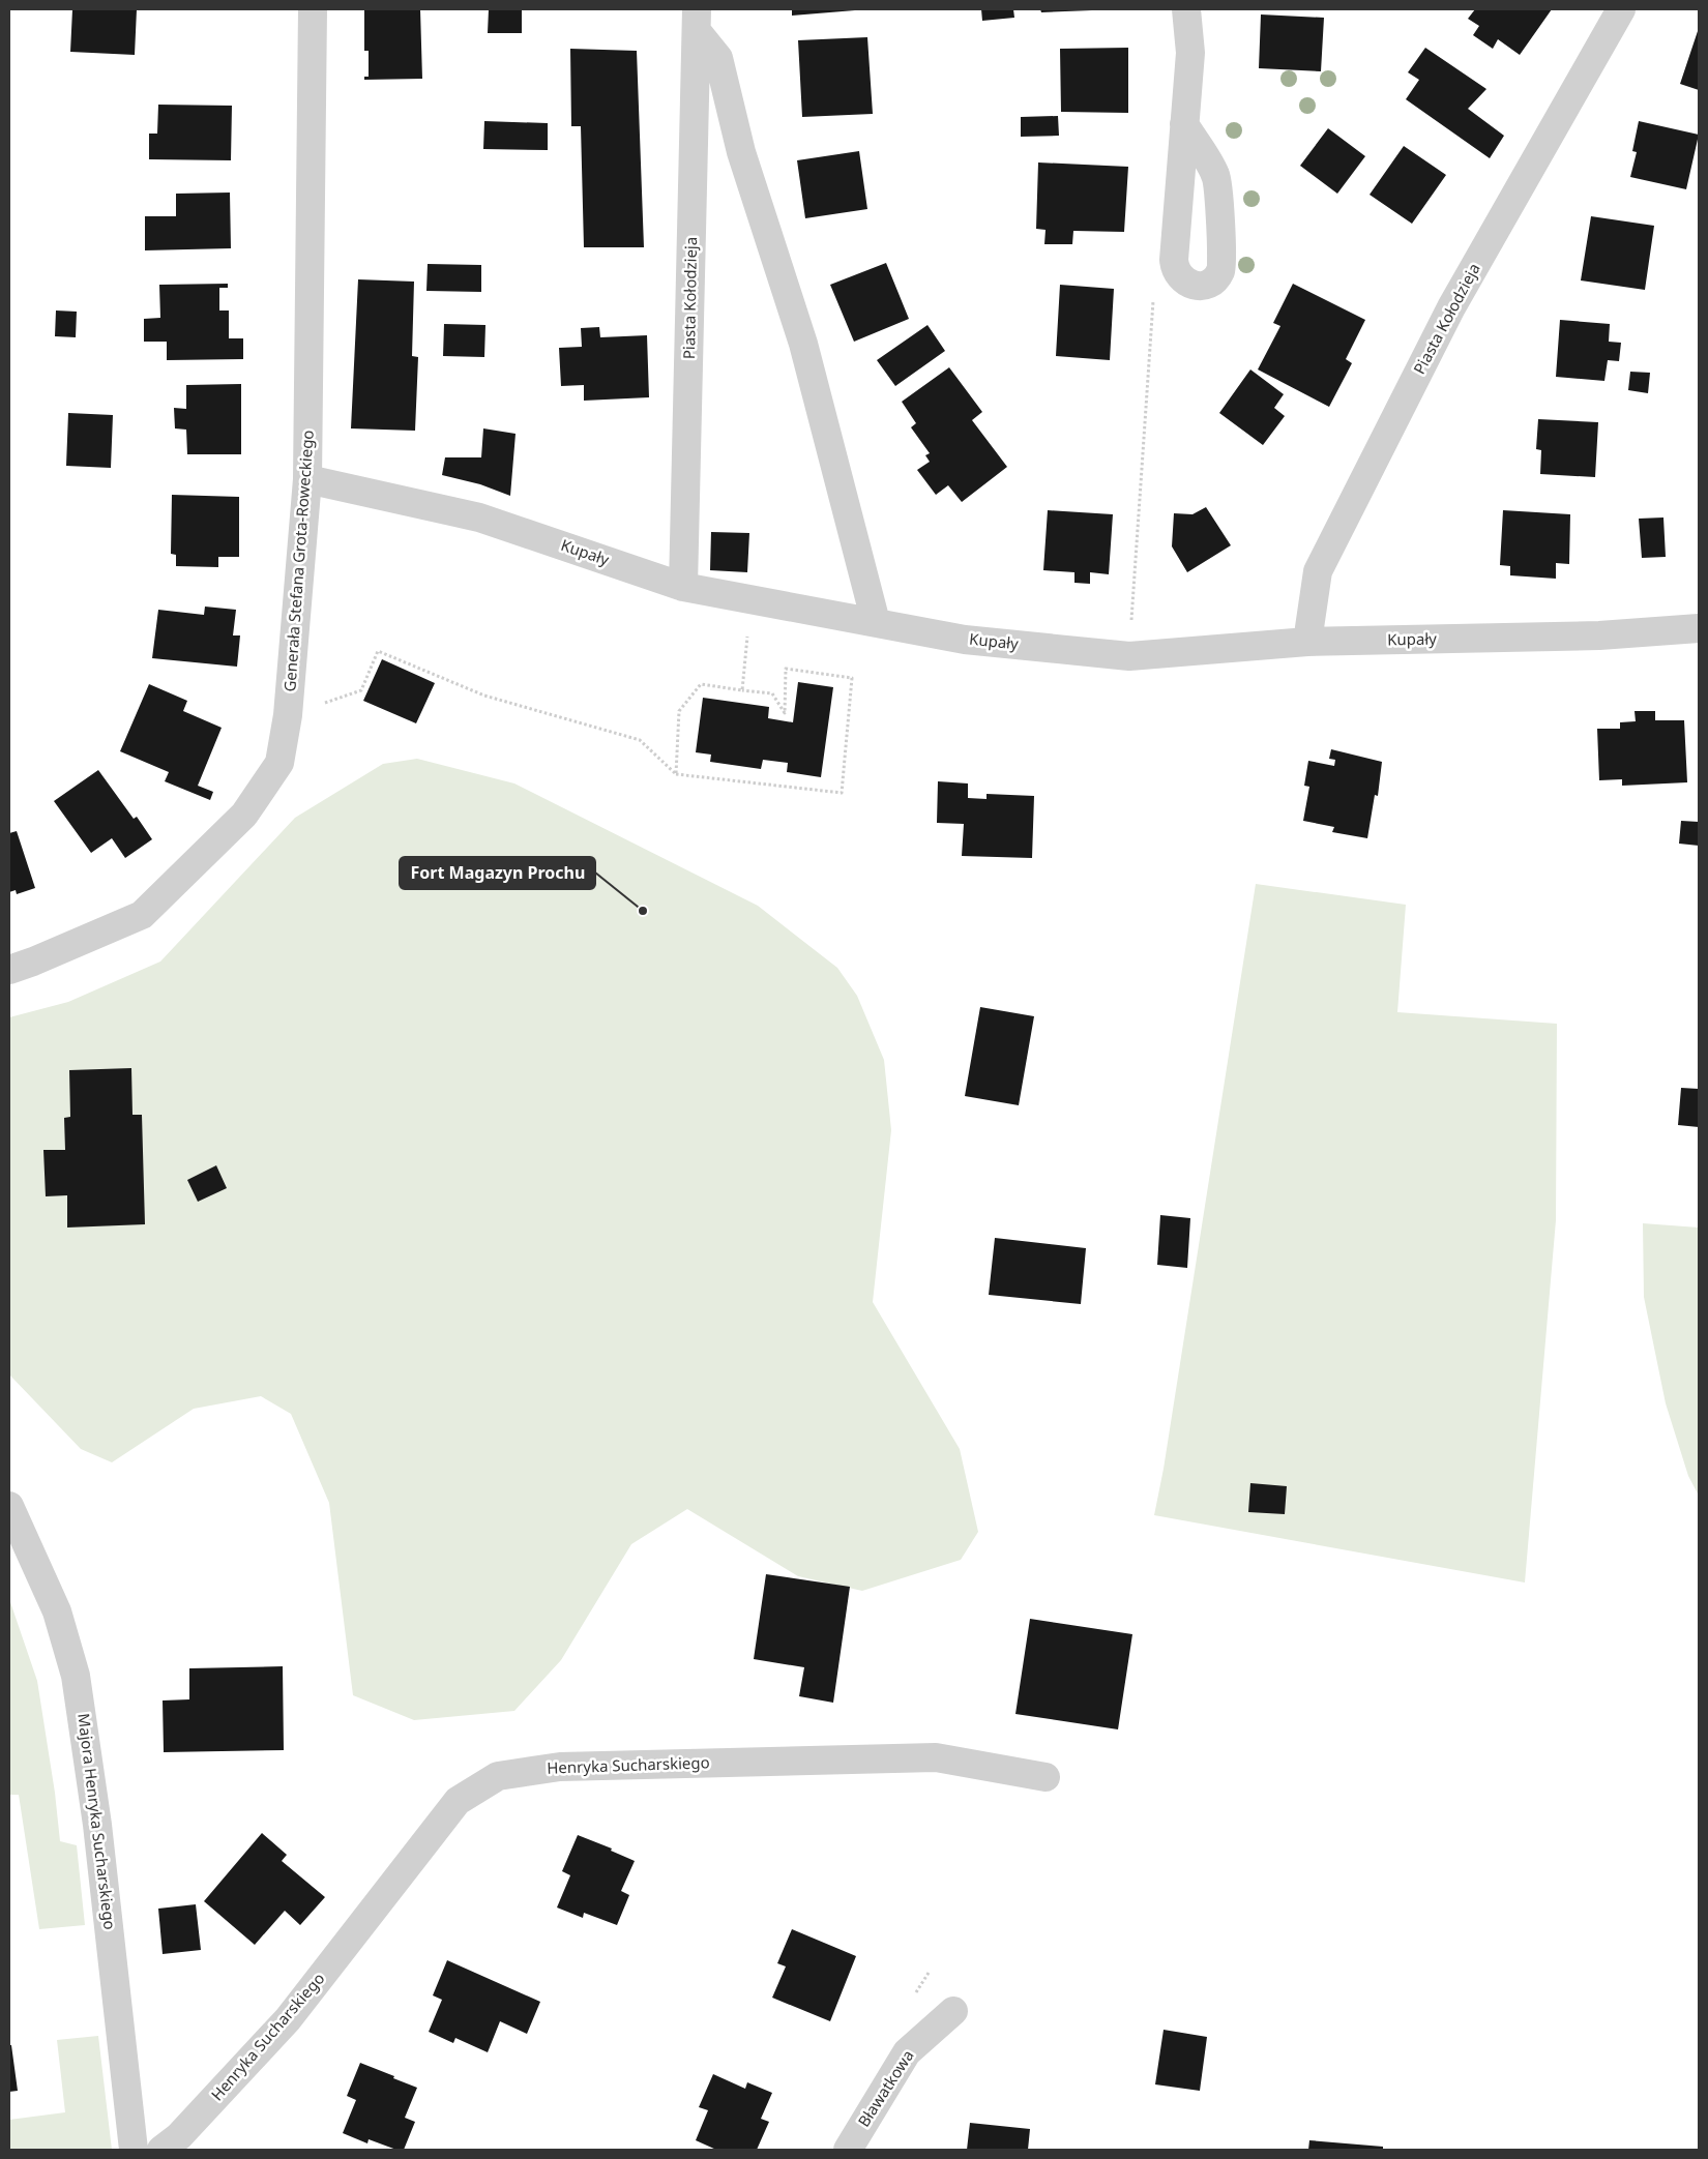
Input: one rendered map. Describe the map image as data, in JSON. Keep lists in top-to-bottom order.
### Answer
{
  "streets": {
    "street": [
      "Piasta Kołodzieja",
      "Kupały",
      "Generała Stefana Grota-Roweckiego",
      "Henryka Sucharskiego",
      "Majora Henryka Sucharskiego",
      "Bławatkowa"
    ]
  },
  "crossings": [
    ["Piasta Kołodzieja", "Kupały"],
    ["Kupały", "Generała Stefana Grota-Roweckiego"]
  ],
  "places": ["Fort Magazyn Prochu"]
}
